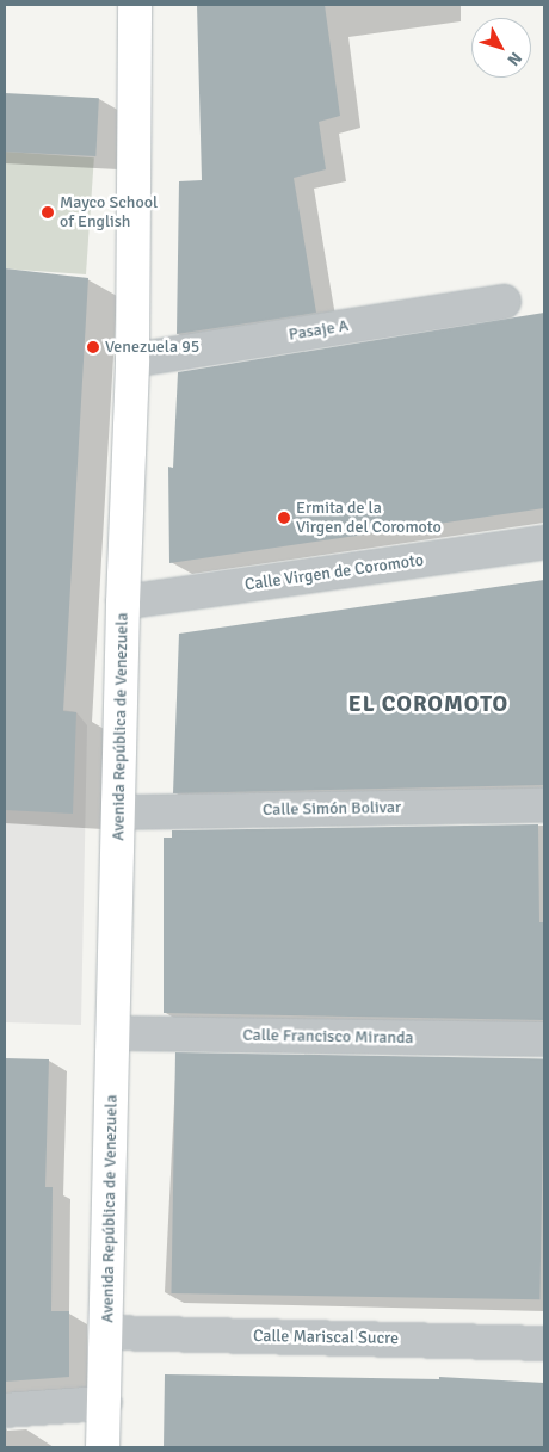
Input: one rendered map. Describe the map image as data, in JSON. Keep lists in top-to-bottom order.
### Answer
{
  "streets": {
    "street": [
      "Pasaje A",
      "Calle Virgen de Coromoto",
      "Avenida República de Venezuela",
      "Calle Simón Bolivar",
      "Calle Francisco Miranda",
      "Calle Mariscal Sucre"
    ]
  },
  "crossings": [
    ["Pasaje A", "Avenida República de Venezuela"],
    ["Calle Virgen de Coromoto", "Avenida República de Venezuela"],
    ["Avenida República de Venezuela", "Calle Simón Bolivar"],
    ["Avenida República de Venezuela", "Calle Francisco Miranda"],
    ["Avenida República de Venezuela", "Calle Mariscal Sucre"]
  ],
  "districts": ["EL COROMOTO"],
  "places": ["Mayco School of English", "Venezuela 95", "Ermita de la Virgen del Coromoto"],
  "north": "bottom right"
}
